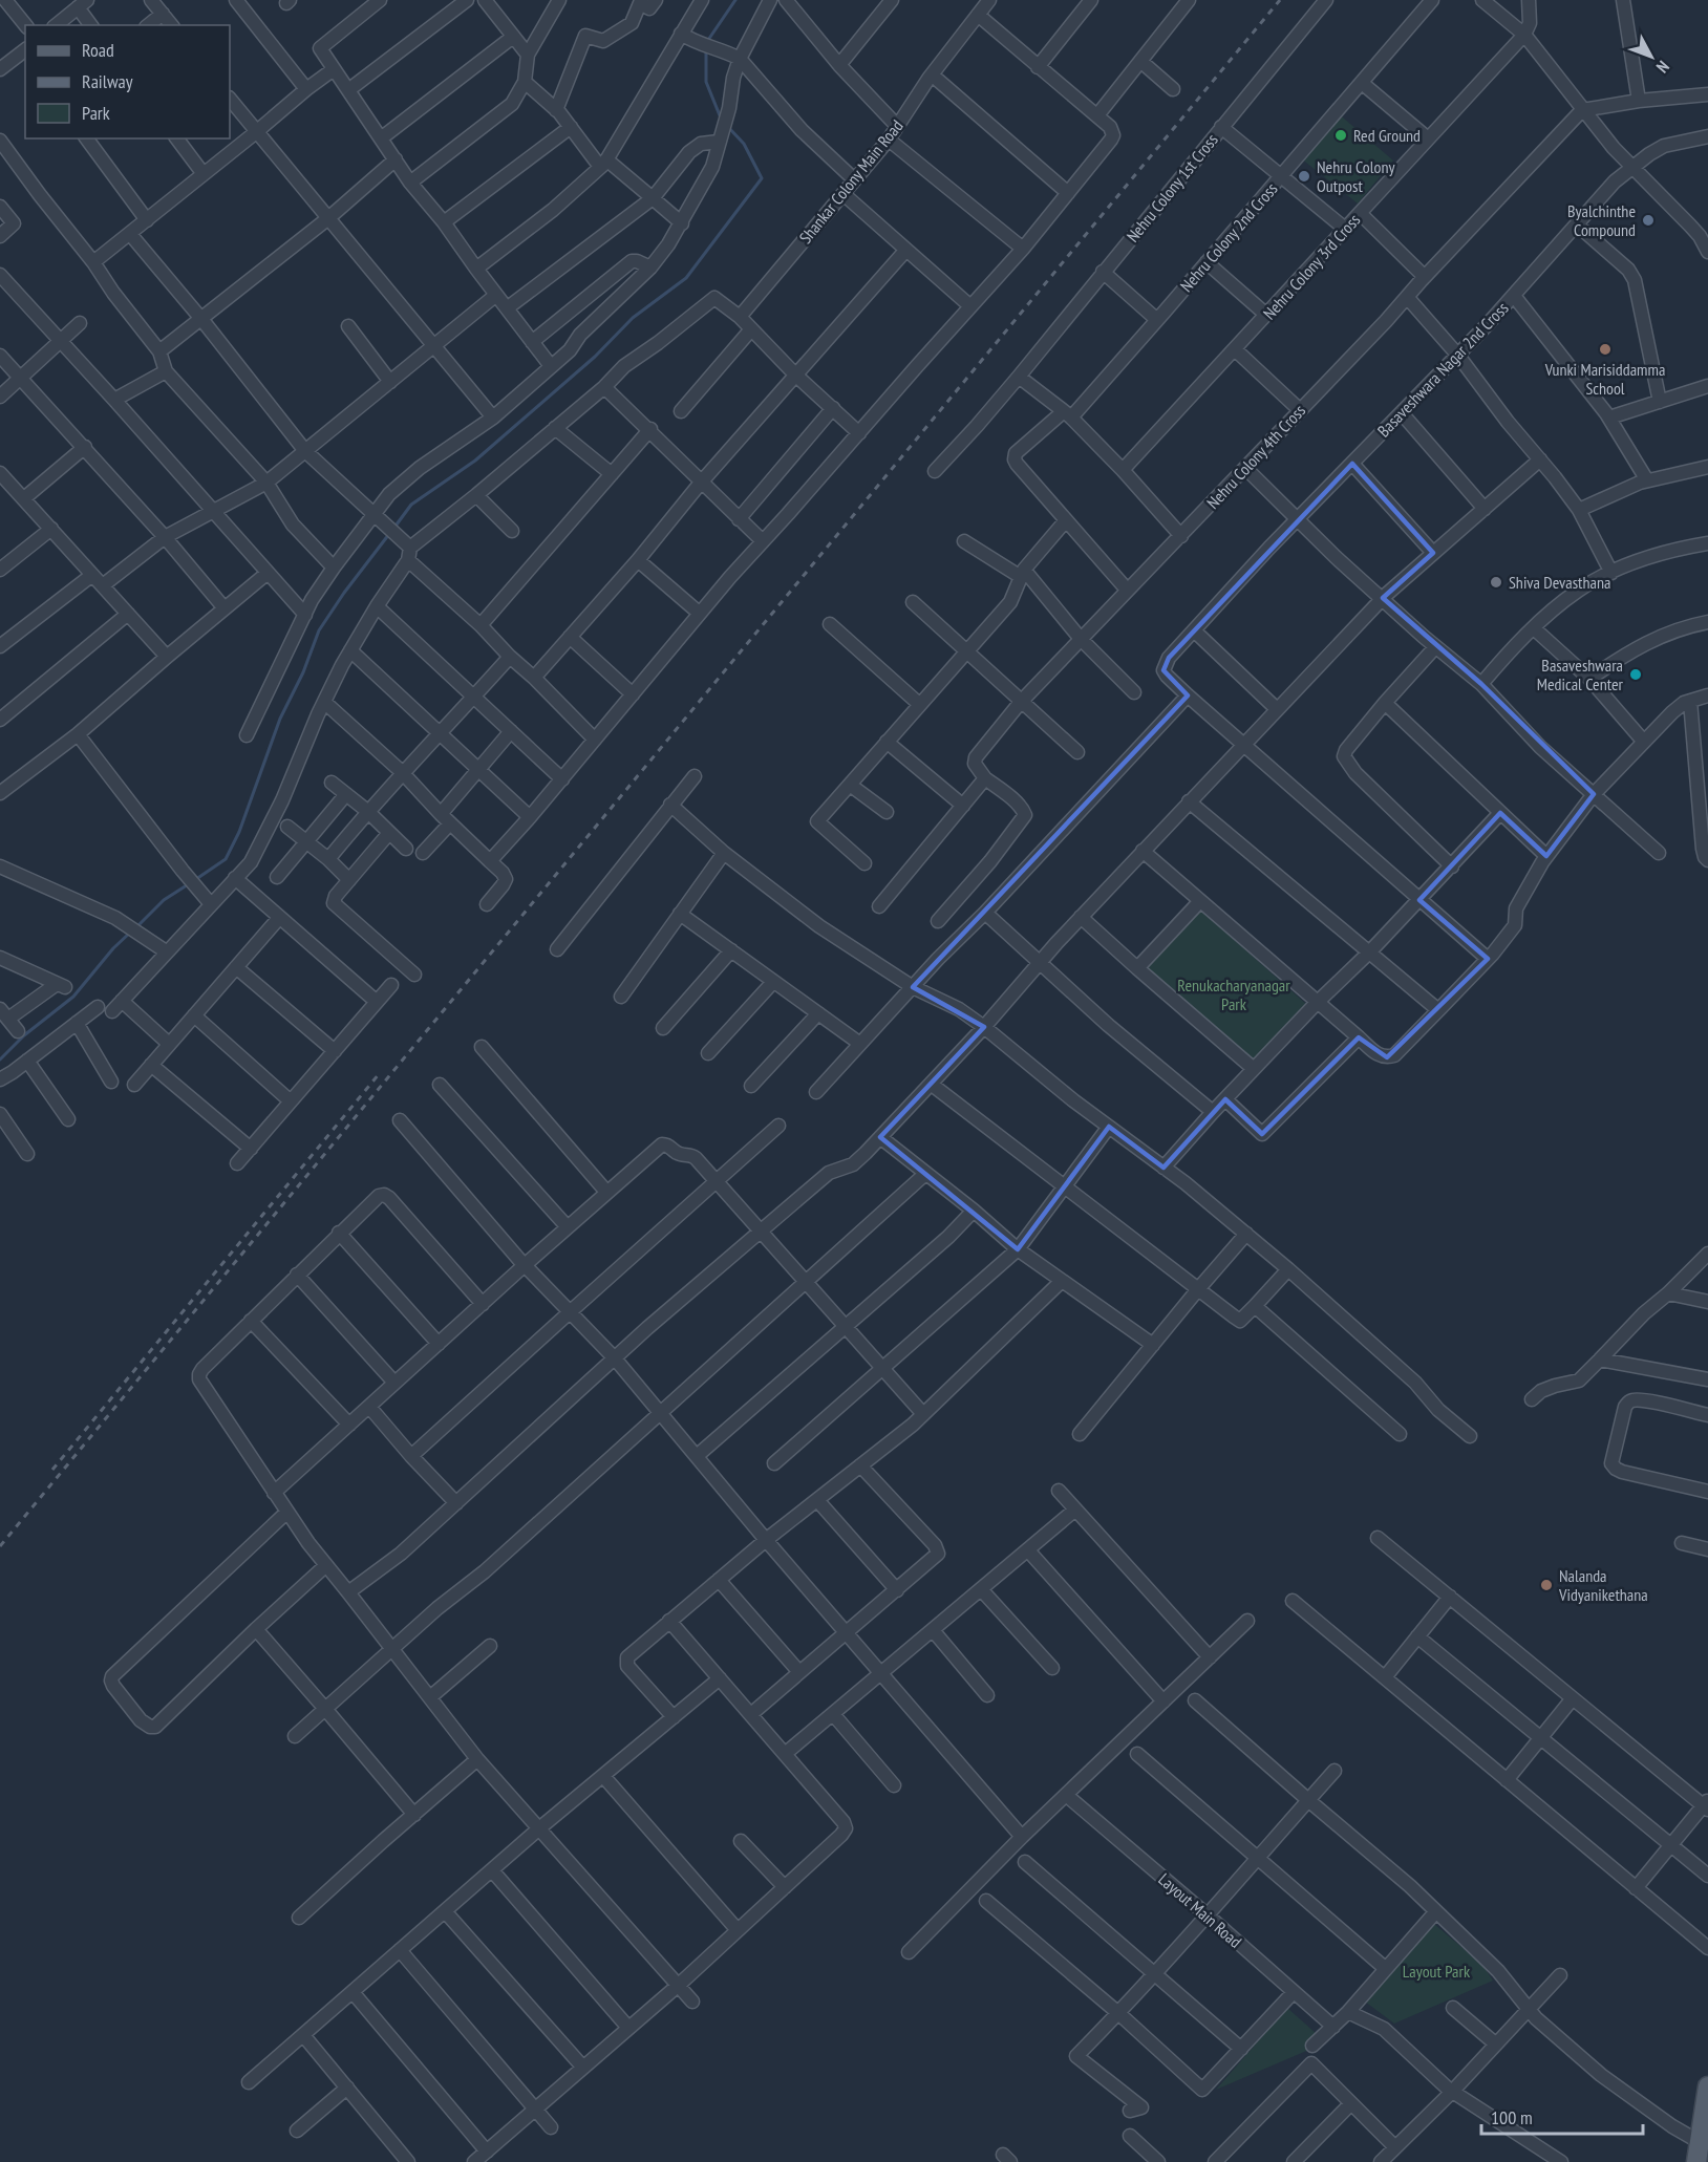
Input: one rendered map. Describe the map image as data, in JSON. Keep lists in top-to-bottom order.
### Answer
{
  "streets": {
    "street": [
      "Shankar Colony Main Road",
      "Nehru Colony 1st Cross",
      "Nehru Colony 2nd Cross",
      "Nehru Colony 3rd Cross",
      "Basaveshwara Nagar 2nd Cross",
      "Nehru Colony 4th Cross",
      "Layout Main Road"
    ]
  },
  "parks": ["Renukacharyanagar Park", "Layout Park"],
  "places": [
    "Red Ground",
    "Nehru Colony Outpost",
    "Byalchinthe Compound",
    "Vunki Marisiddamma School",
    "Shiva Devasthana",
    "Basaveshwara Medical Center",
    "Nalanda Vidyanikethana"
  ],
  "legend": ["Road", "Railway", "Park"],
  "scale_bar": "100 m",
  "north": "bottom right"
}
